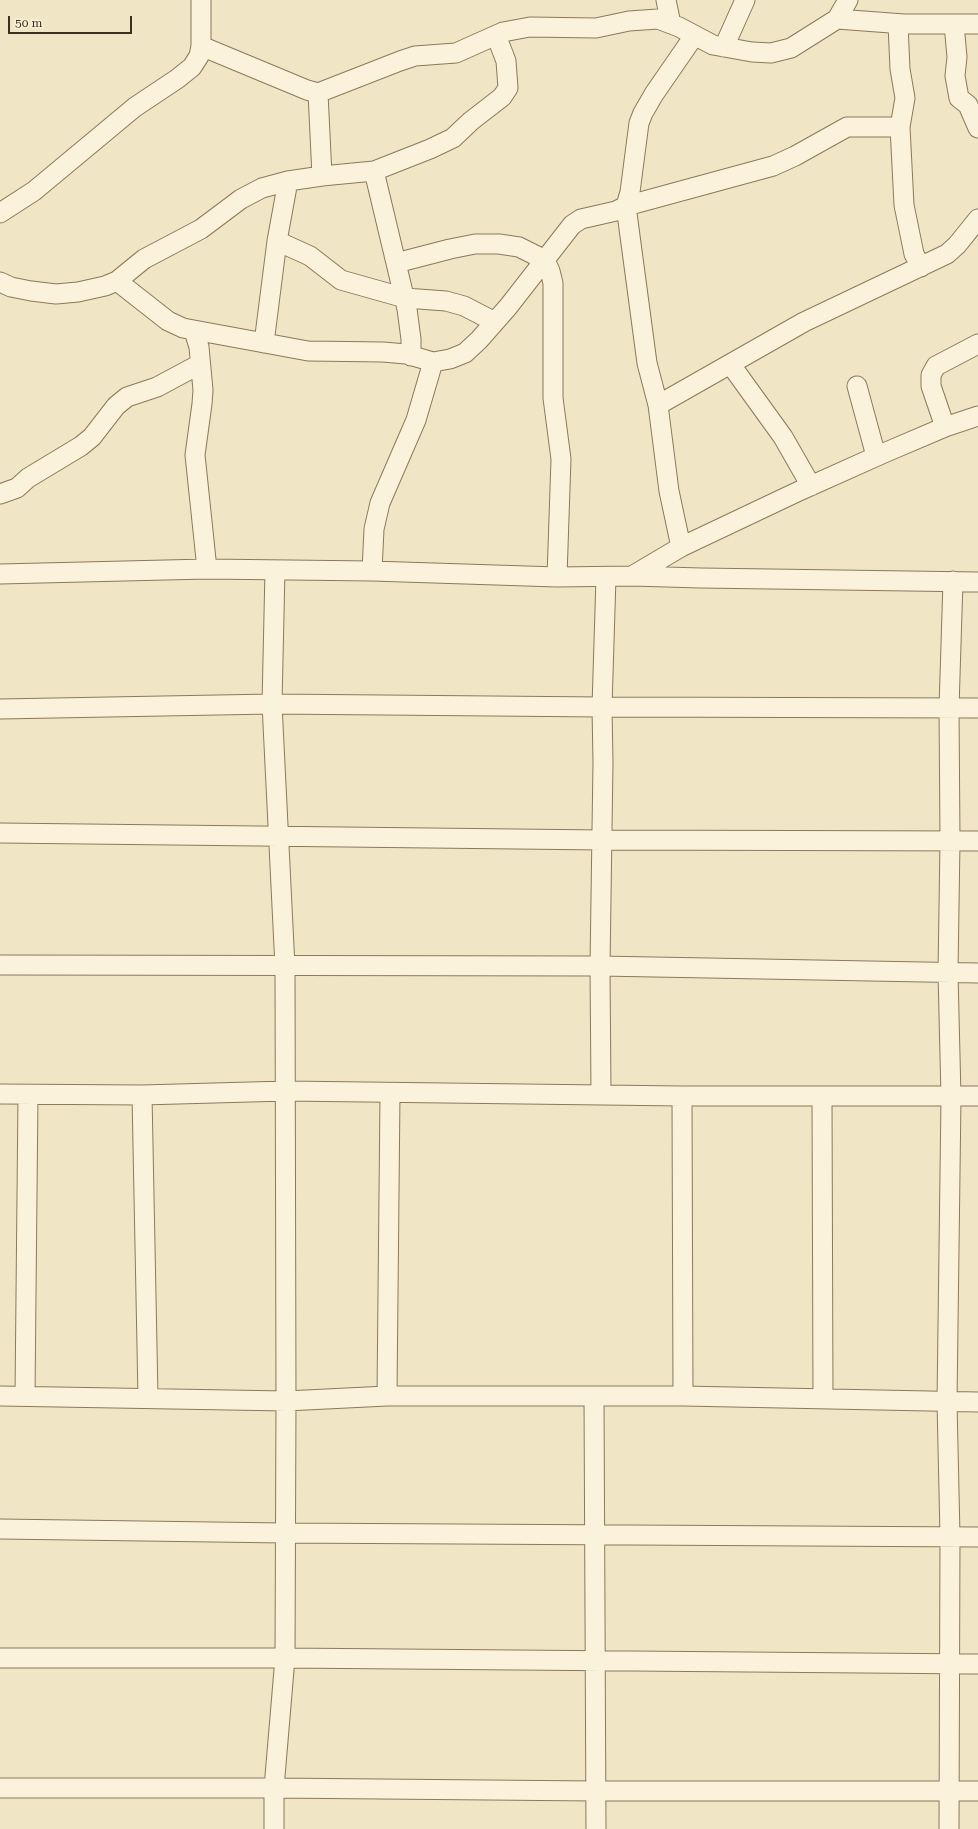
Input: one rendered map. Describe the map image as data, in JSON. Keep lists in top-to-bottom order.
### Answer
{
  "scale_bar": "50 m"
}
